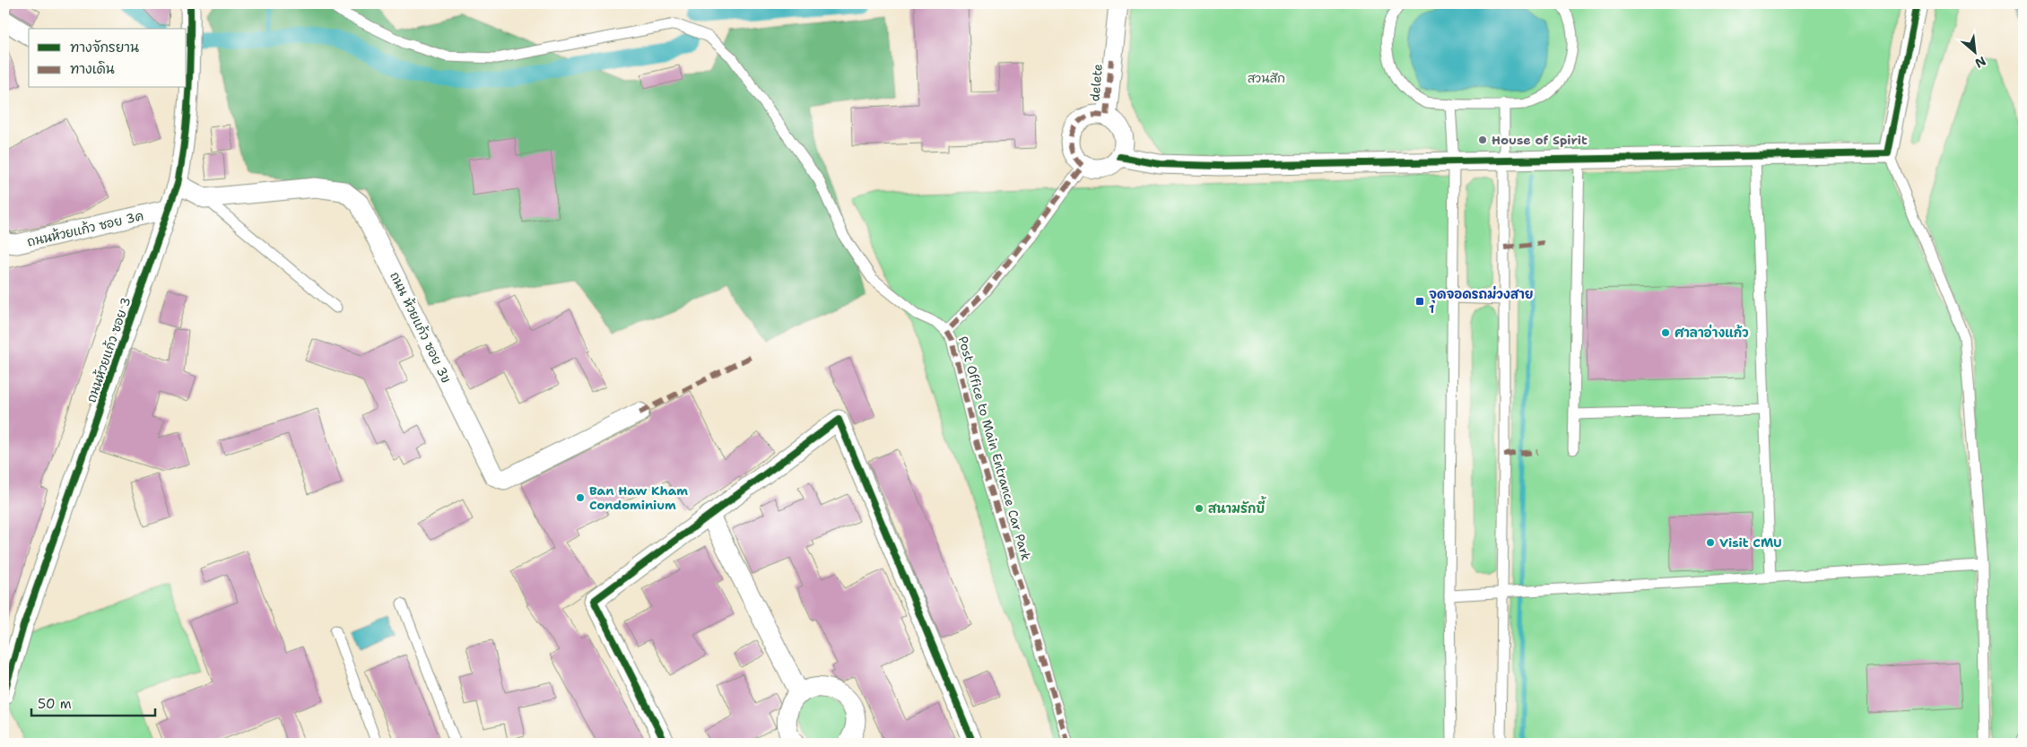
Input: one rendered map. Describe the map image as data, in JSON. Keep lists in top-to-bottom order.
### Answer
{
  "streets": {
    "street": ["ถนนห้วยแก้ว ซอย 3ค", "ถนน ห้วยแก้ว ซอย 3ข", "ถนนห้วยแก้ว ซอย 3"]
  },
  "crossings": [
    ["ถนนห้วยแก้ว ซอย 3ค", "ถนนห้วยแก้ว ซอย 3"]
  ],
  "parks": ["สวนสัก"],
  "places": {
    "other": [
      "House of Spirit",
      "ศาลาอ่างแก้ว",
      "Ban Haw Kham Condominium",
      "สนามรักบี้",
      "Visit CMU"
    ],
    "transit": ["จุดจอดรถม่วงสาย 1"]
  },
  "legend": ["ทางจักรยาน", "ทางเดิน"],
  "scale_bar": "50 m",
  "north": "bottom right"
}
